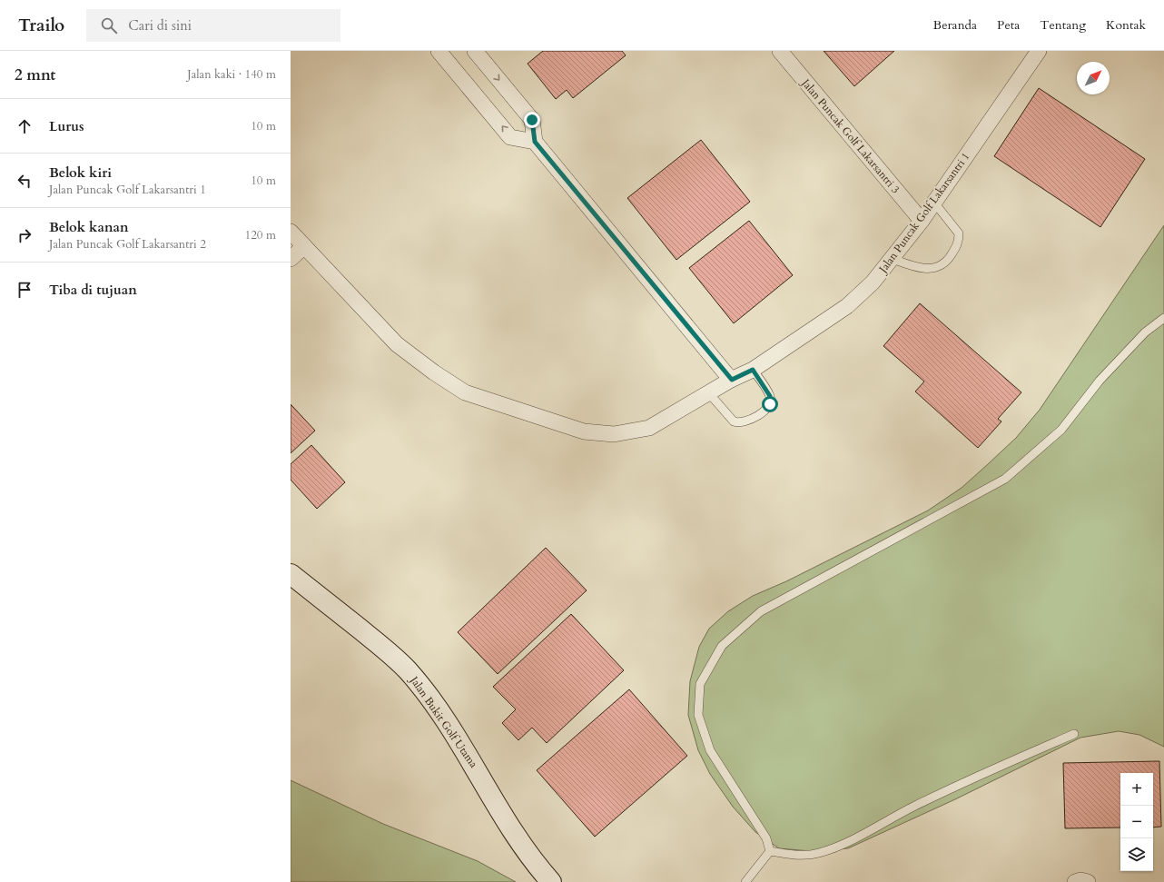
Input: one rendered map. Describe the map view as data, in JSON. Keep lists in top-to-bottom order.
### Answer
{
  "streets": {
    "street": ["Jalan Puncak Golf Lakarsantri 3", "Jalan Puncak Golf Lakarsantri 1", "Jalan Bukit Golf Utama"]
  },
  "crossings": [
    ["Jalan Puncak Golf Lakarsantri 3", "Jalan Puncak Golf Lakarsantri 1"]
  ],
  "north": "top right",
  "page": {
    "header": "Trailo",
    "search": "Cari di sini",
    "nav": [
      "Beranda",
      "Peta",
      "Tentang",
      "Kontak"
    ],
    "heading": ["2 mnt", "Jalan kaki · 140 m"],
    "list": [
      ["Lurus", "10 m"],
      ["Belok kiri", "Jalan Puncak Golf Lakarsantri 1", "10 m"],
      ["Belok kanan", "Jalan Puncak Golf Lakarsantri 2", "120 m"],
      "Tiba di tujuan"
    ],
    "map_buttons": ["+", "−"]
  }
}
